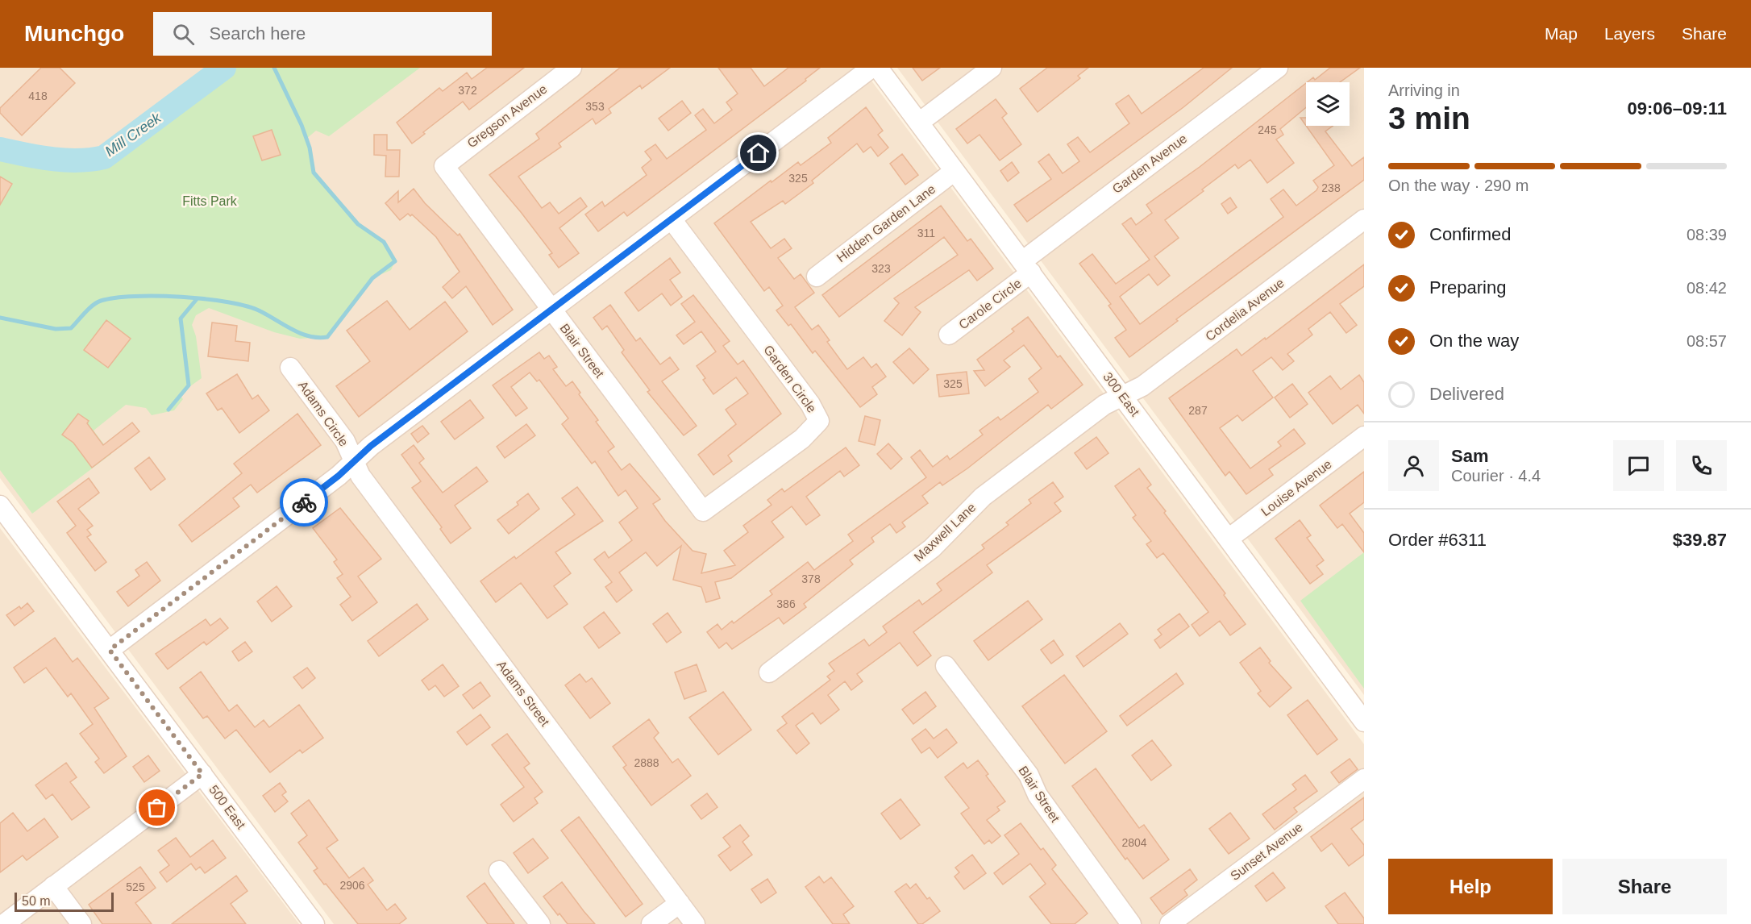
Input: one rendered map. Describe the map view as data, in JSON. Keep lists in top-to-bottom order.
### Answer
{
  "streets": {
    "street": [
      "Gregson Avenue",
      "Garden Avenue",
      "Hidden Garden Lane",
      "Carole Circle",
      "Cordelia Avenue",
      "Blair Street",
      "Garden Circle",
      "300 East",
      "Adams Circle",
      "Louise Avenue",
      "Maxwell Lane",
      "Adams Street",
      "500 East",
      "Sunset Avenue"
    ]
  },
  "crossings": [
    ["Gregson Avenue", "Blair Street"],
    ["Garden Avenue", "Carole Circle"],
    ["Garden Avenue", "300 East"],
    ["Hidden Garden Lane", "300 East"],
    ["Carole Circle", "300 East"],
    ["Cordelia Avenue", "300 East"],
    ["Cordelia Avenue", "Maxwell Lane"],
    ["Blair Street", "Garden Circle"],
    ["300 East", "Louise Avenue"],
    ["300 East", "Maxwell Lane"],
    ["Adams Circle", "Adams Street"]
  ],
  "water": ["Mill Creek"],
  "parks": ["Fitts Park"],
  "house_numbers": [
    "372",
    "418",
    "353",
    "245",
    "325",
    "238",
    "311",
    "323",
    "325",
    "287",
    "378",
    "386",
    "2888",
    "2804",
    "2906",
    "525"
  ],
  "scale_bar": "50 m",
  "page": {
    "header": "Munchgo",
    "search": "Search here",
    "nav": ["Map", "Layers", "Share"],
    "heading": ["3 min", "Arriving in", "09:06–09:11"],
    "panel": [
      "Sam",
      "Courier · 4.4",
      "Order #6311",
      "$39.87"
    ],
    "bar": "On the way · 290 m",
    "list": [
      ["Confirmed", "08:39"],
      ["Preparing", "08:42"],
      ["On the way", "08:57"],
      "Delivered"
    ],
    "buttons": ["Help", "Share"],
    "scale": "50 m"
  }
}
